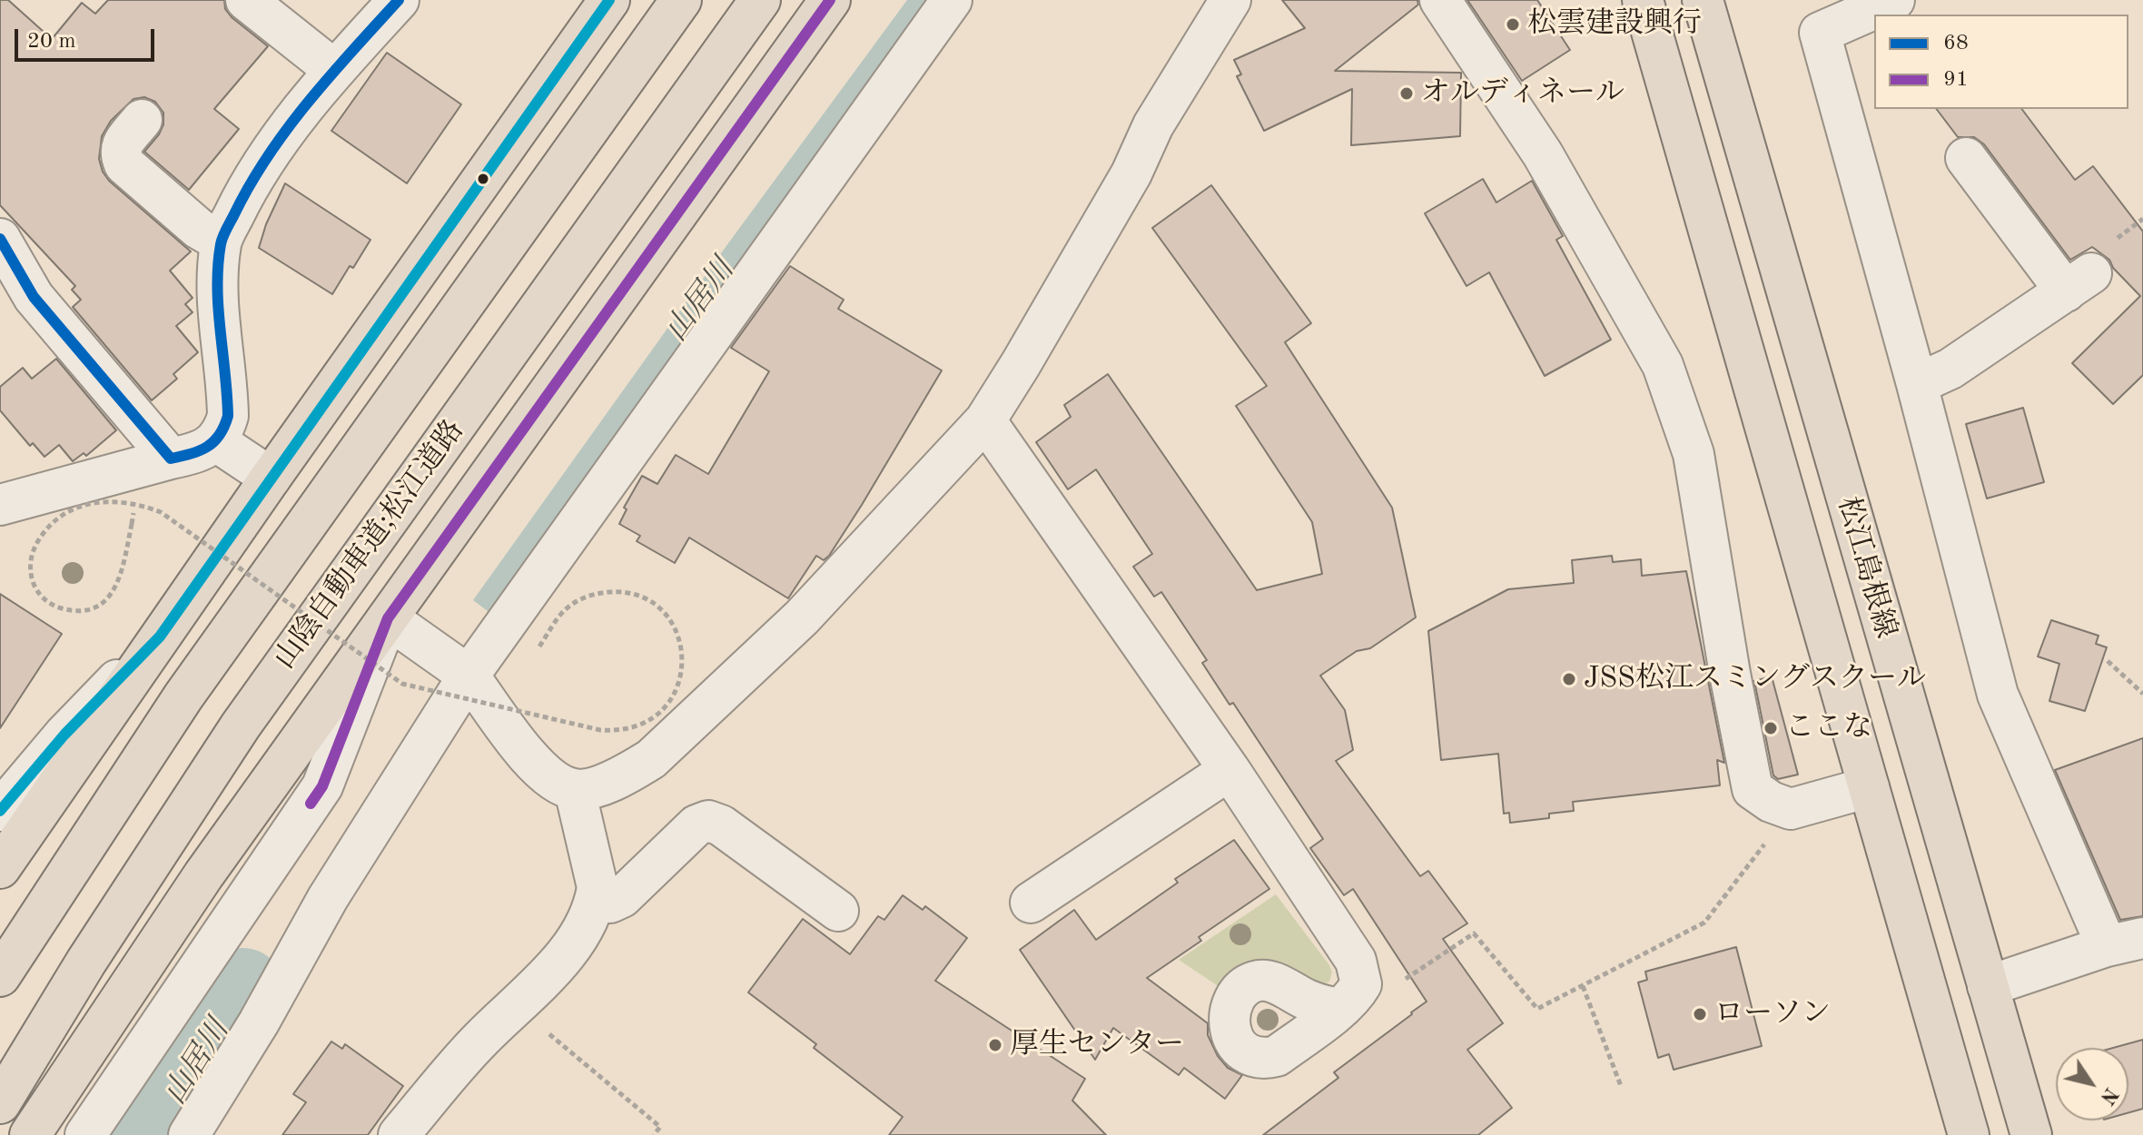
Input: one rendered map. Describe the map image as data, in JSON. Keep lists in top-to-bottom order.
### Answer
{
  "streets": {
    "main road": ["山陰自動車道;松江道路", "松江島根線"]
  },
  "water": ["山居川"],
  "places": [
    "松雲建設興行",
    "オルディネール",
    "JSS松江スミングスクール",
    "ここな",
    "ローソン",
    "厚生センター"
  ],
  "lines": ["transit line 68", "transit line 91"],
  "legend": ["68", "91"],
  "scale_bar": "20 m",
  "north": "bottom right"
}
